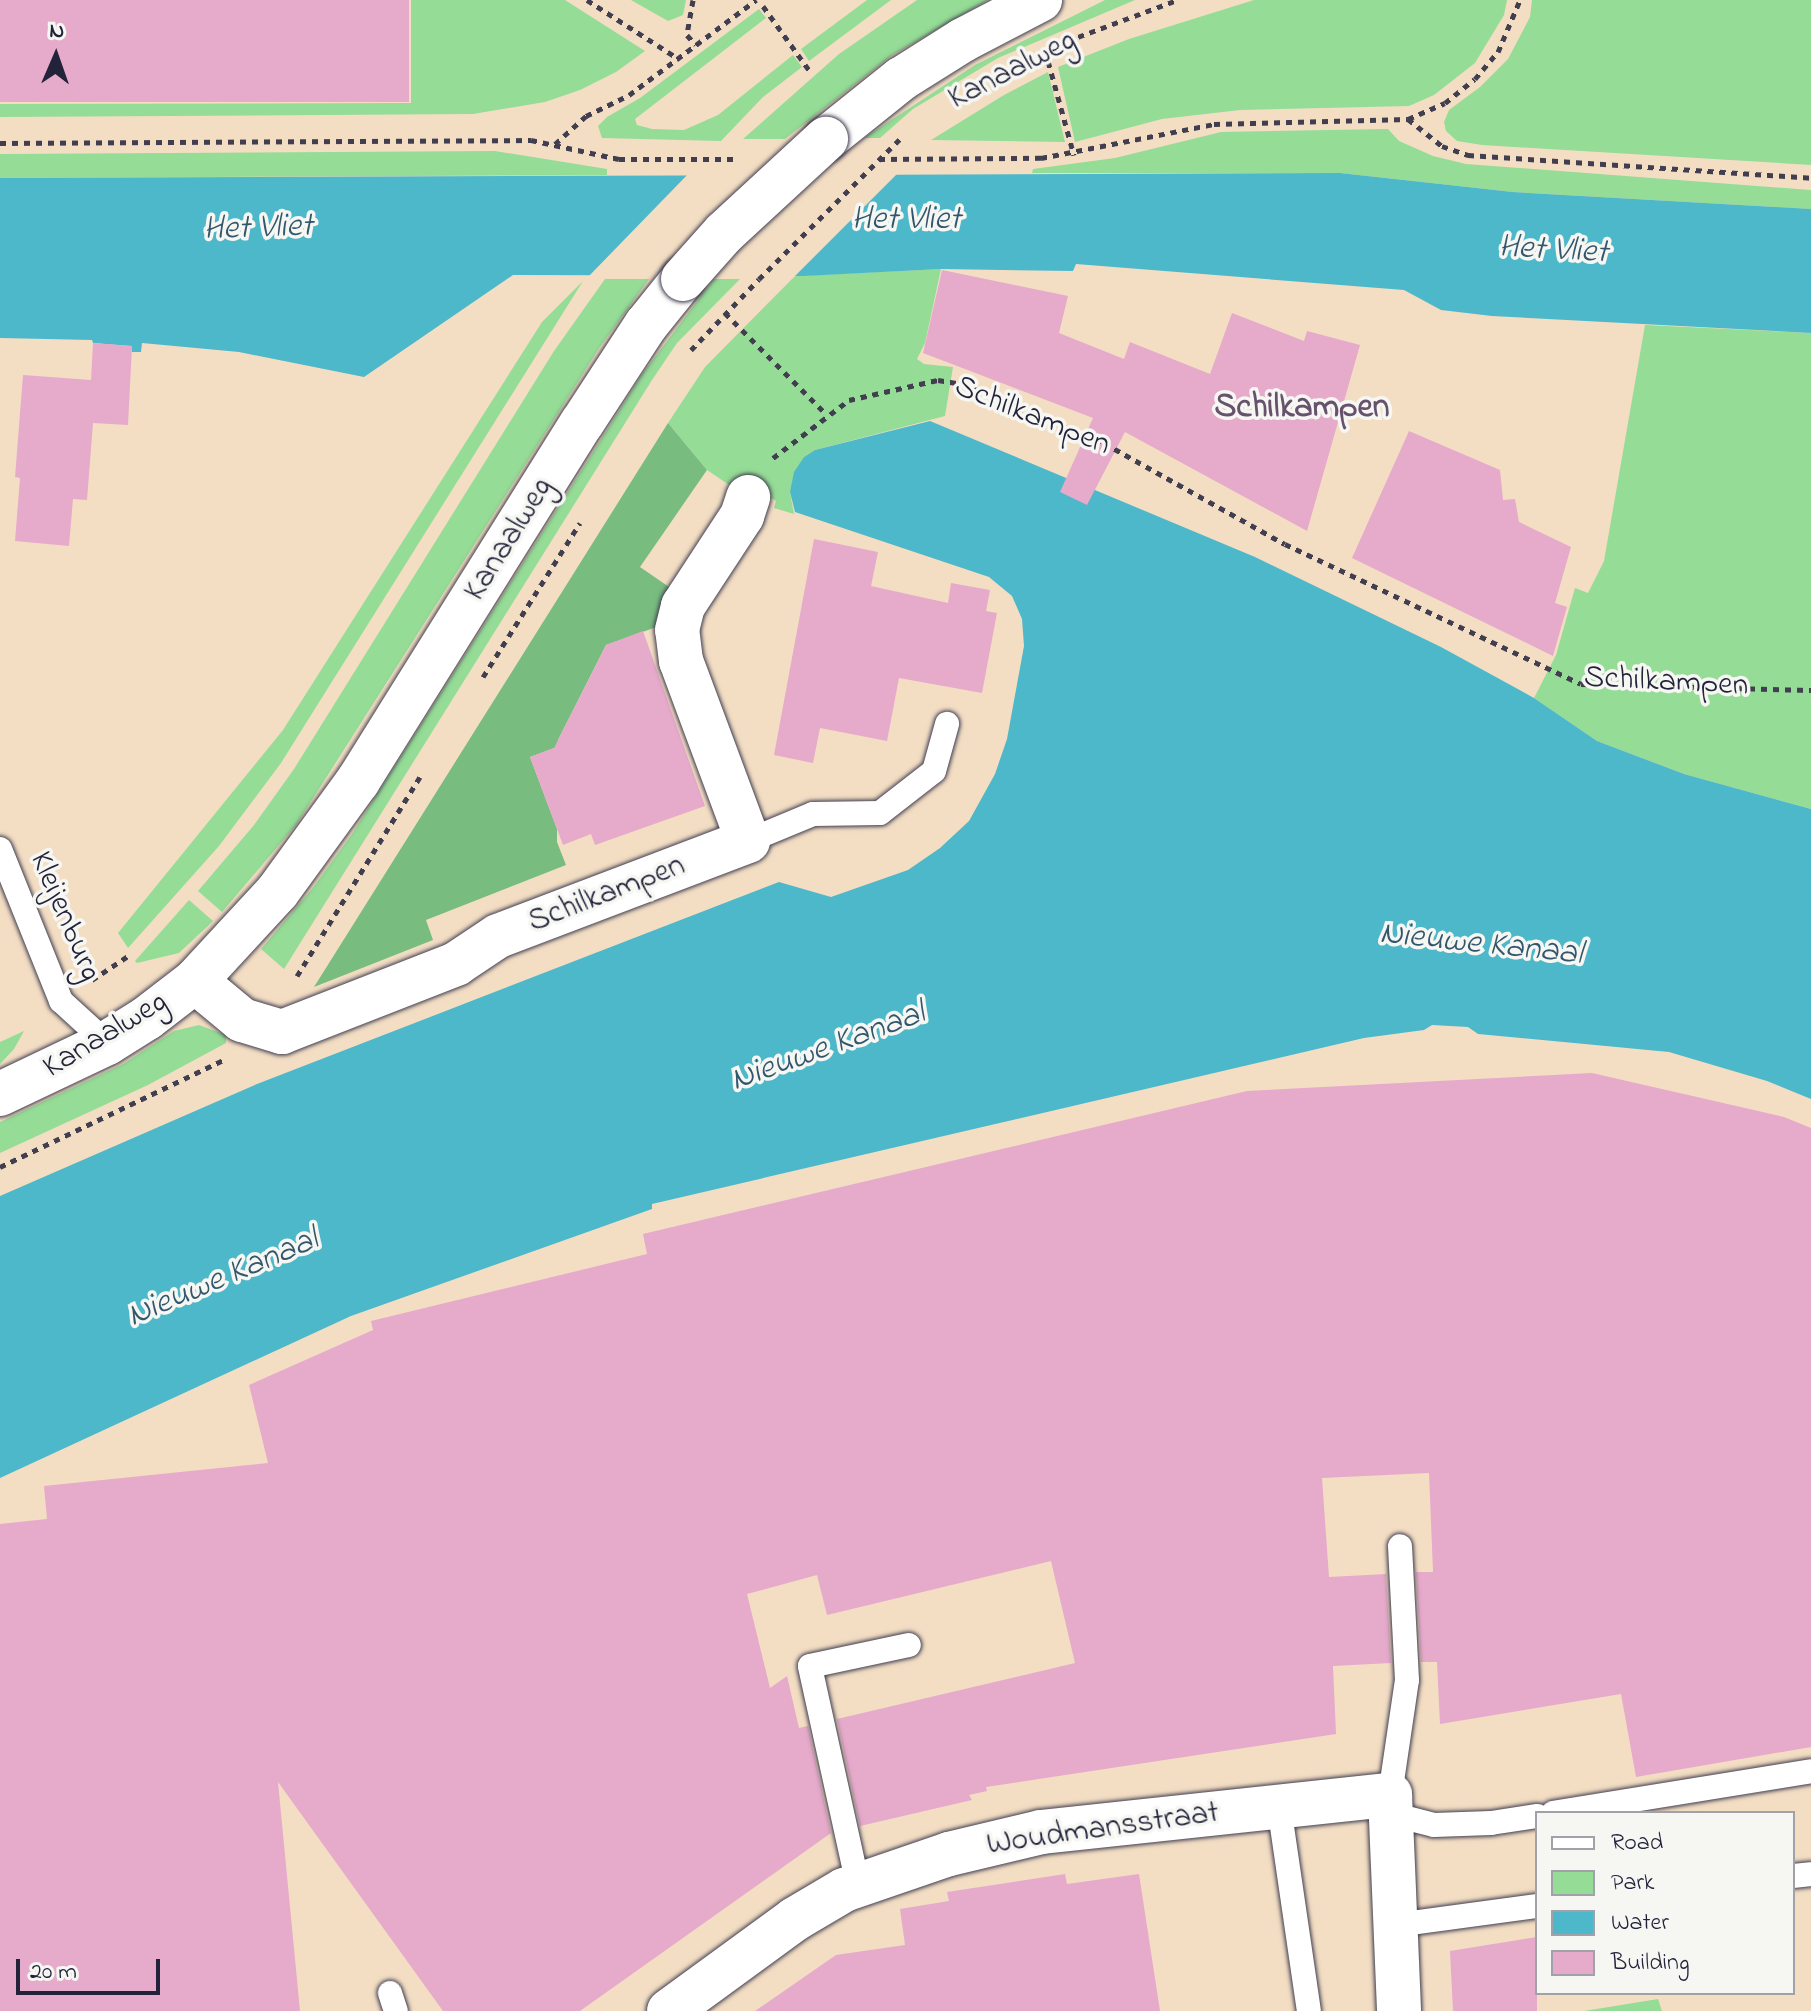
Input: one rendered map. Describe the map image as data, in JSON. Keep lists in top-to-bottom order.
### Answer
{
  "streets": {
    "street": ["Kanaalweg", "Schilkampen", "Woudmansstraat"],
    "lane": ["Kleijenburg"]
  },
  "crossings": [
    ["Kanaalweg", "Schilkampen"],
    ["Kanaalweg", "Kleijenburg"]
  ],
  "districts": ["Schilkampen"],
  "water": ["Het Vliet", "Nieuwe Kanaal"],
  "legend": [
    "Road",
    "Park",
    "Water",
    "Building"
  ],
  "scale_bar": "20 m",
  "north": "top"
}
